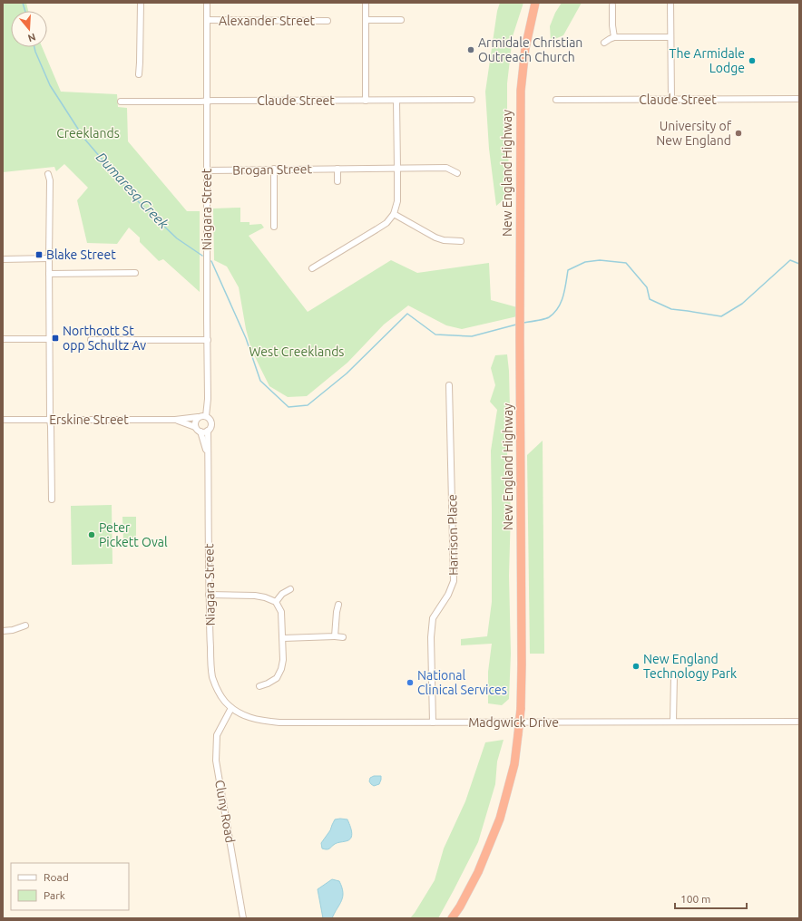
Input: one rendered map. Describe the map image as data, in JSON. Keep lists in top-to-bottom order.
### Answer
{
  "streets": {
    "highway": ["New England Highway"],
    "street": [
      "Alexander Street",
      "Claude Street",
      "Brogan Street",
      "Niagara Street",
      "Erskine Street",
      "Harrison Place",
      "Madgwick Drive",
      "Cluny Road"
    ]
  },
  "crossings": [
    ["Alexander Street", "Niagara Street"],
    ["Claude Street", "Niagara Street"],
    ["Brogan Street", "Niagara Street"],
    ["Niagara Street", "Erskine Street"],
    ["Niagara Street", "Madgwick Drive"],
    ["Niagara Street", "Cluny Road"],
    ["Harrison Place", "Madgwick Drive"],
    ["Madgwick Drive", "Cluny Road"]
  ],
  "water": ["Dumaresq Creek"],
  "parks": ["Creeklands", "West Creeklands"],
  "places": {
    "other": [
      "Armidale Christian Outreach Church",
      "The Armidale Lodge",
      "University of New England",
      "Peter Pickett Oval",
      "New England Technology Park",
      "National Clinical Services"
    ],
    "transit": ["Blake Street", "Northcott St opp Schultz Av"]
  },
  "legend": ["Road", "Park"],
  "scale_bar": "100 m",
  "north": "bottom"
}
